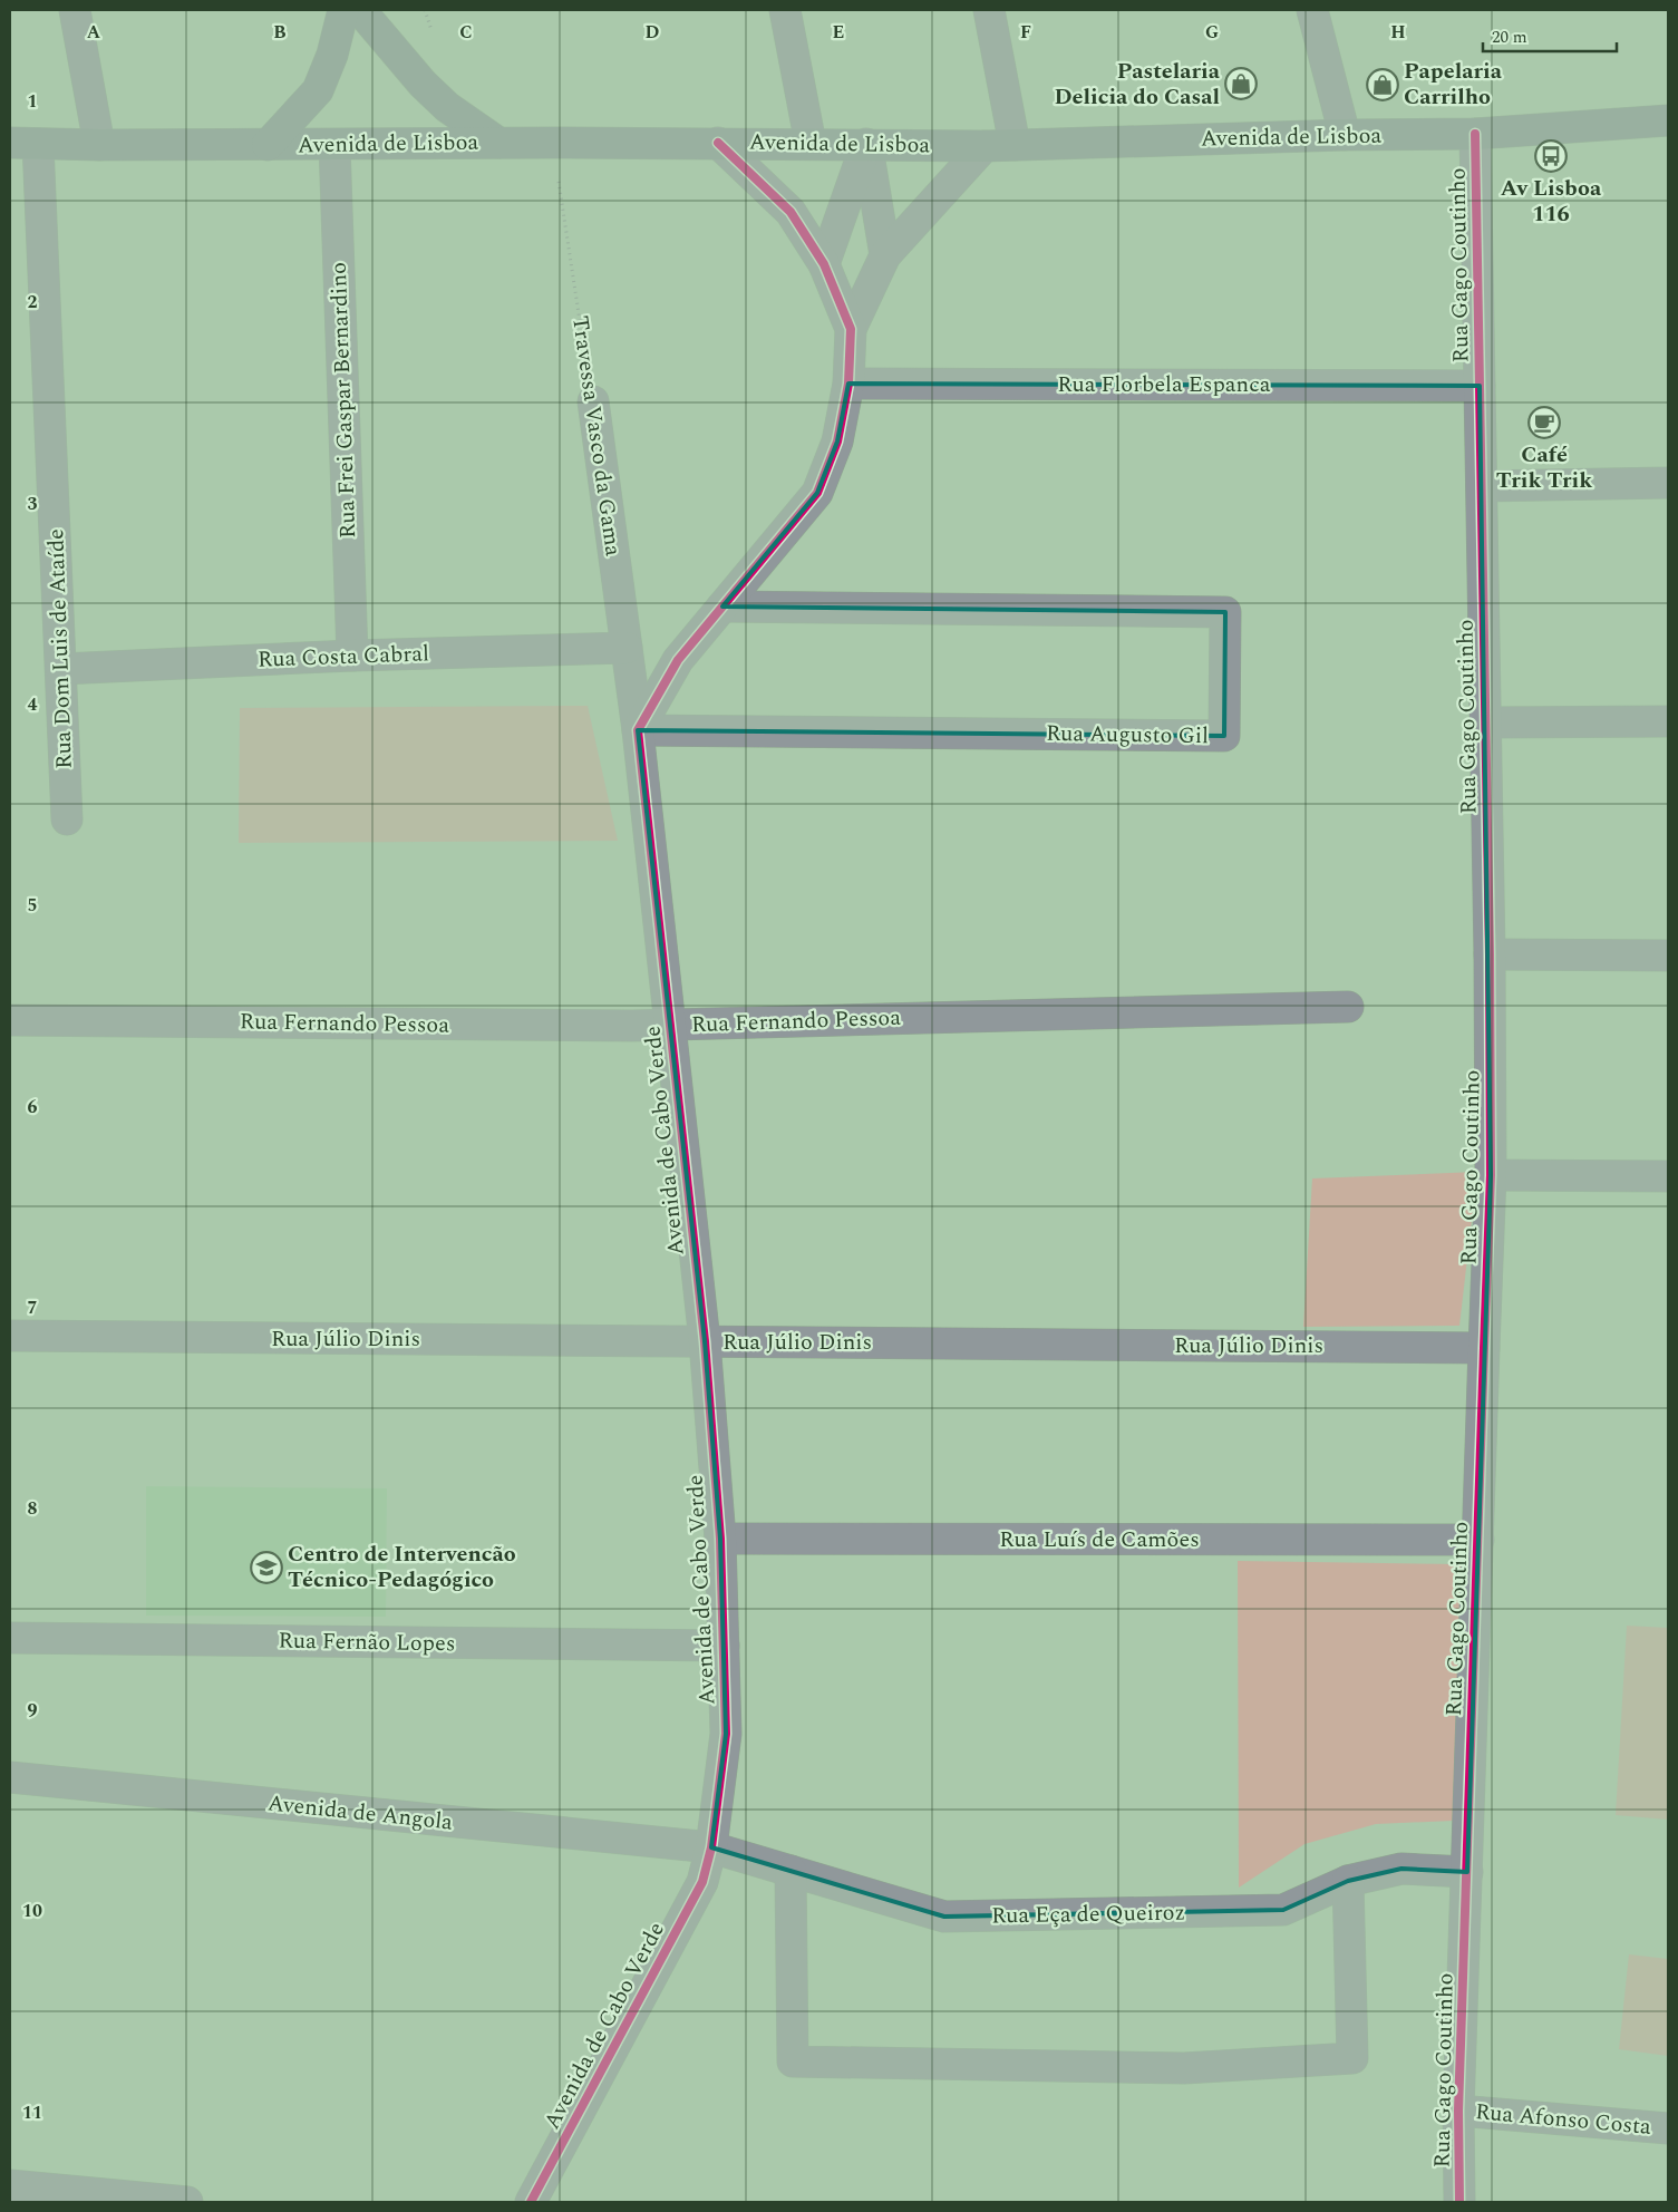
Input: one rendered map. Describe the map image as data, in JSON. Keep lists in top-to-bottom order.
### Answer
{
  "streets": {
    "main road": ["Avenida de Lisboa"],
    "street": [
      "Rua Gago Coutinho",
      "Rua Florbela Espanca",
      "Rua Frei Gaspar Bernardino",
      "Travessa Vasco da Gama",
      "Rua Dom Luis de Ataíde",
      "Rua Costa Cabral",
      "Rua Augusto Gil",
      "Rua Fernando Pessoa",
      "Avenida de Cabo Verde",
      "Rua Júlio Dinis",
      "Rua Luís de Camões",
      "Rua Fernão Lopes",
      "Avenida de Angola",
      "Rua Eça de Queiroz",
      "Rua Afonso Costa"
    ]
  },
  "crossings": [
    ["Avenida de Lisboa", "Rua Gago Coutinho"],
    ["Avenida de Lisboa", "Rua Frei Gaspar Bernardino"],
    ["Avenida de Lisboa", "Travessa Vasco da Gama"],
    ["Avenida de Lisboa", "Rua Dom Luis de Ataíde"],
    ["Rua Gago Coutinho", "Rua Florbela Espanca"],
    ["Rua Gago Coutinho", "Rua Júlio Dinis"],
    ["Rua Gago Coutinho", "Rua Luís de Camões"],
    ["Rua Gago Coutinho", "Rua Eça de Queiroz"],
    ["Rua Gago Coutinho", "Rua Afonso Costa"],
    ["Rua Frei Gaspar Bernardino", "Rua Costa Cabral"],
    ["Travessa Vasco da Gama", "Rua Costa Cabral"],
    ["Travessa Vasco da Gama", "Rua Augusto Gil"],
    ["Travessa Vasco da Gama", "Avenida de Cabo Verde"],
    ["Rua Dom Luis de Ataíde", "Rua Costa Cabral"],
    ["Rua Augusto Gil", "Avenida de Cabo Verde"],
    ["Rua Fernando Pessoa", "Avenida de Cabo Verde"],
    ["Avenida de Cabo Verde", "Rua Júlio Dinis"],
    ["Avenida de Cabo Verde", "Rua Luís de Camões"],
    ["Avenida de Cabo Verde", "Rua Fernão Lopes"],
    ["Avenida de Cabo Verde", "Avenida de Angola"],
    ["Avenida de Cabo Verde", "Rua Eça de Queiroz"],
    ["Avenida de Angola", "Rua Eça de Queiroz"]
  ],
  "places": {
    "shop": ["Pastelaria Delicia do Casal", "Papelaria Carrilho"],
    "bus stop": ["Av Lisboa 116"],
    "cafe": ["Café Trik Trik"],
    "school or university": ["Centro de Intervencão Técnico-Pedagógico"]
  },
  "scale_bar": "20 m",
  "grid": {
    "columns": [
      "A",
      "B",
      "C",
      "D",
      "E",
      "F",
      "G",
      "H"
    ],
    "rows": [
      "1",
      "2",
      "3",
      "4",
      "5",
      "6",
      "7",
      "8",
      "9",
      "10",
      "11"
    ]
  }
}
